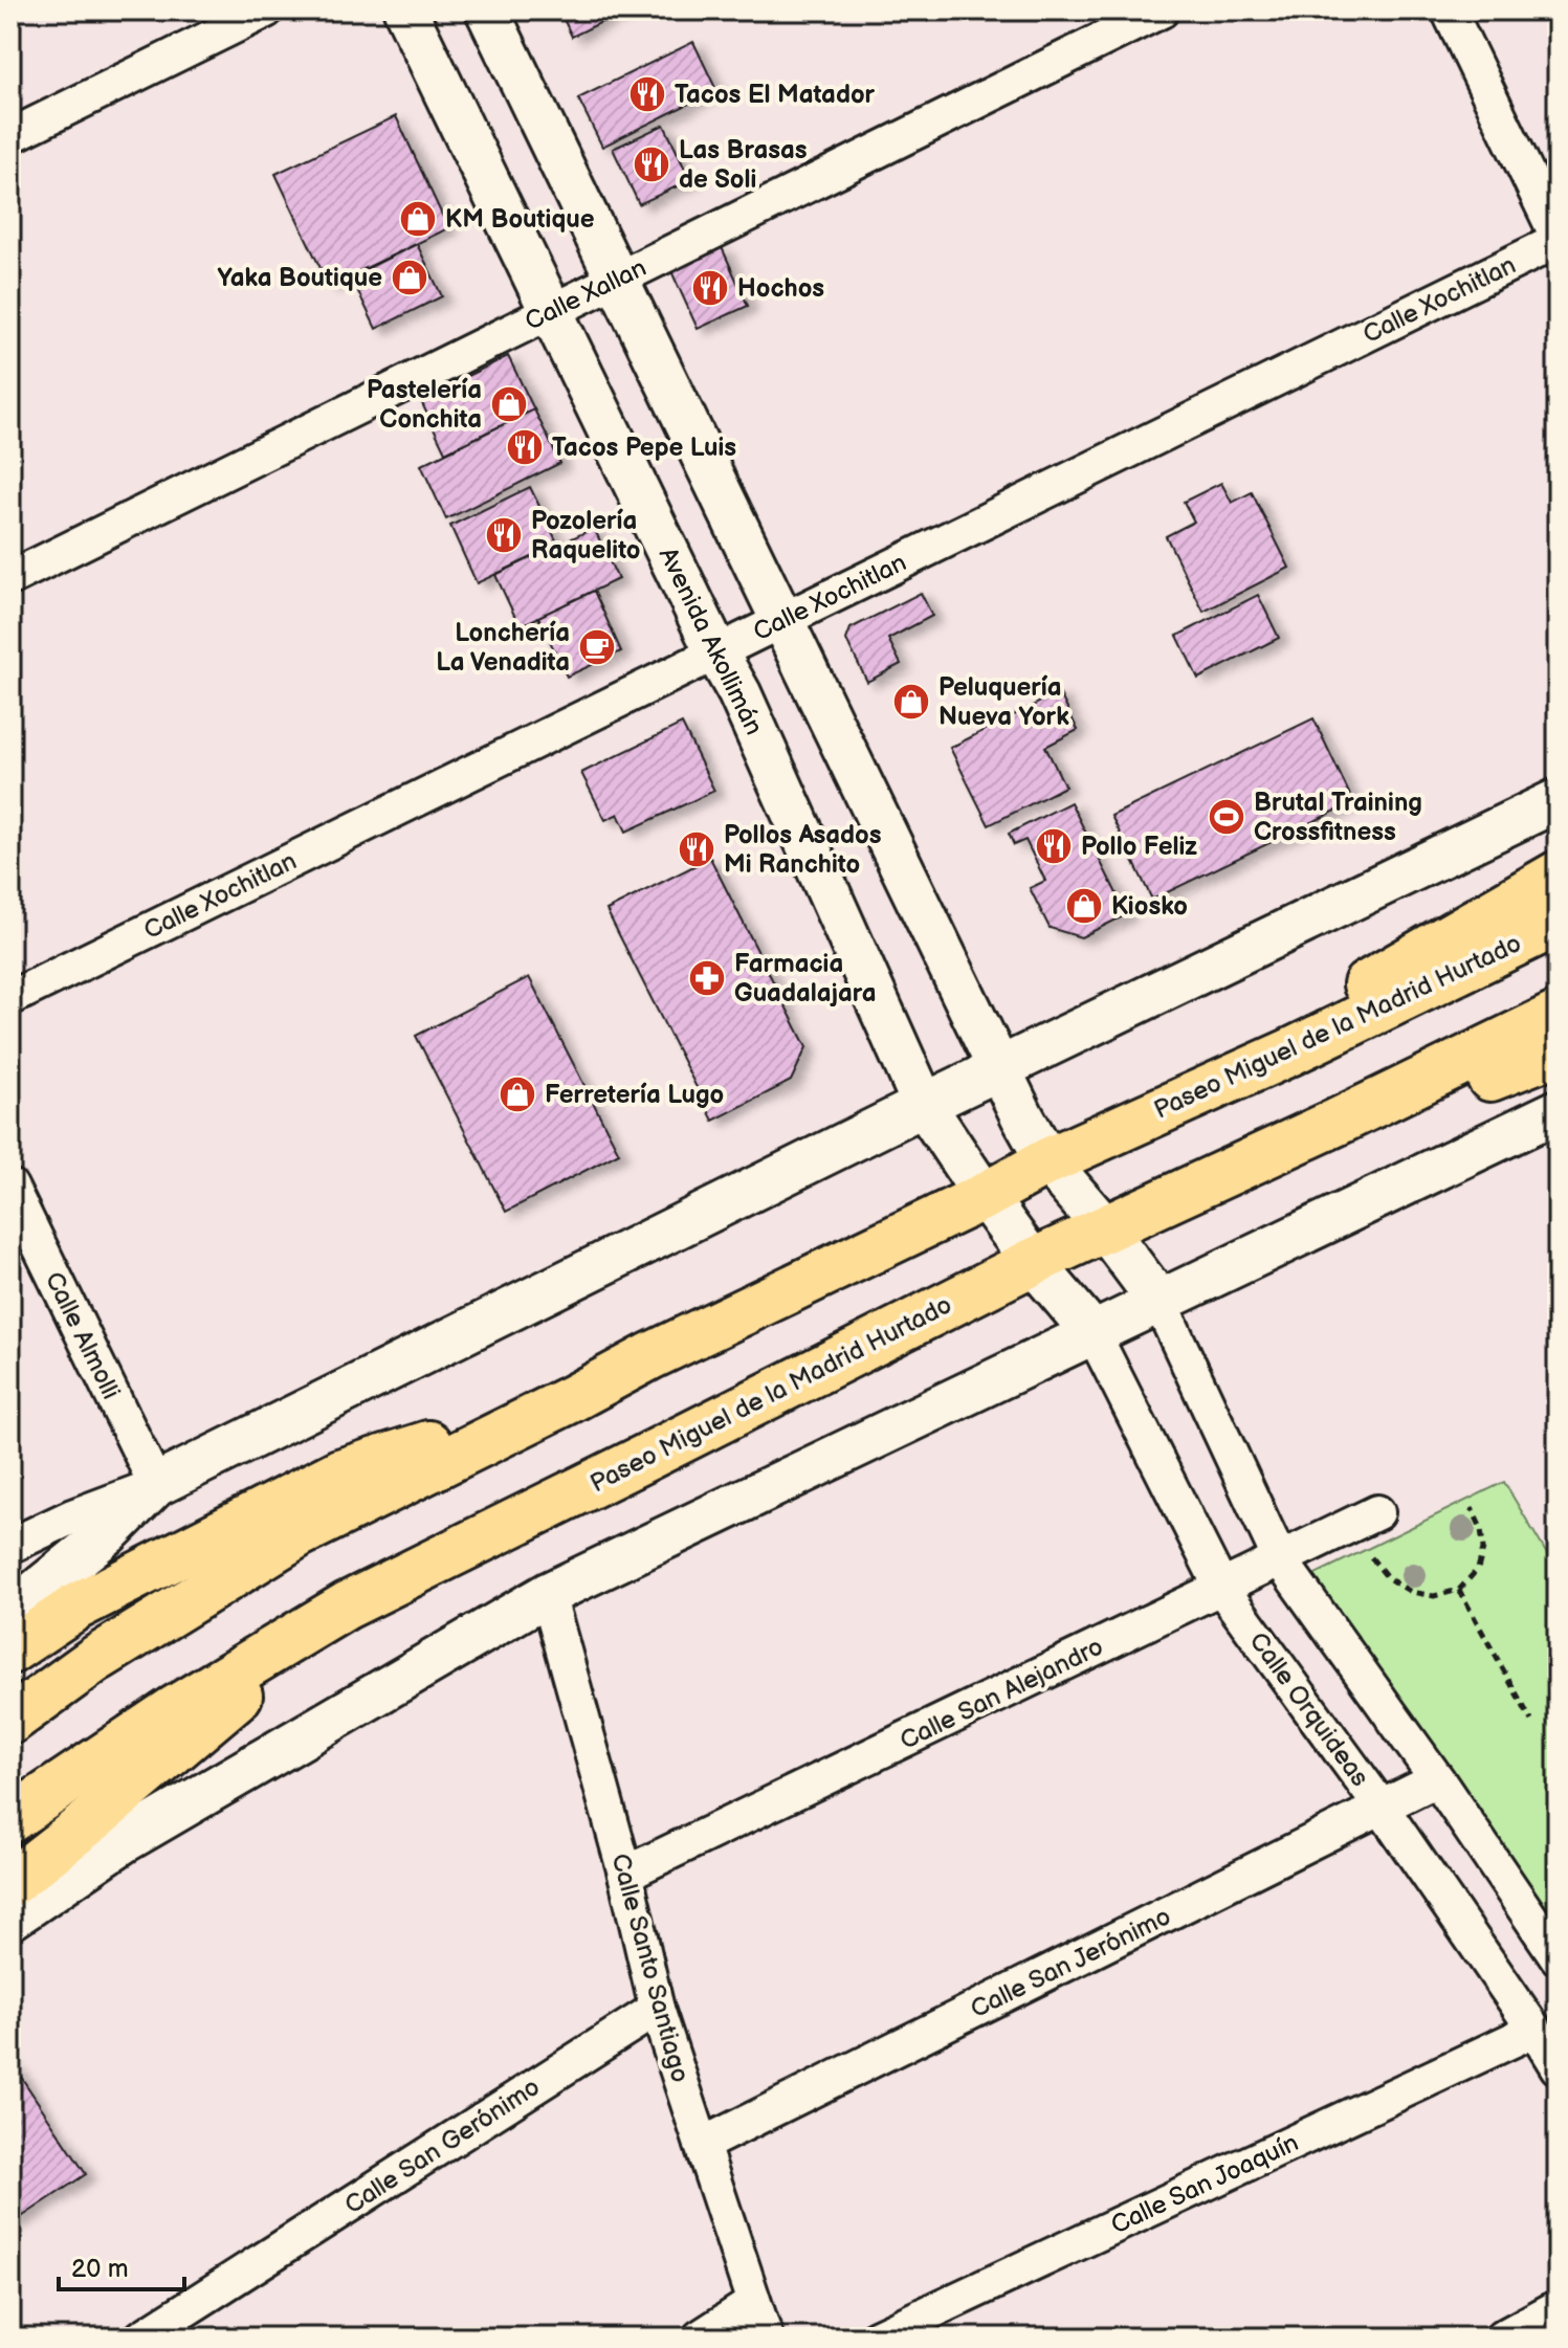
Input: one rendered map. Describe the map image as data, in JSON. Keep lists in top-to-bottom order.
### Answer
{
  "streets": {
    "highway": ["Paseo Miguel de la Madrid Hurtado"],
    "street": [
      "Calle Xallan",
      "Calle Xochitlan",
      "Avenida Akollimán",
      "Calle Almolli",
      "Calle San Alejandro",
      "Calle Orquideas",
      "Calle San Jerónimo",
      "Calle Santo Santiago",
      "Calle San Gerónimo",
      "Calle San Joaquín"
    ]
  },
  "crossings": [
    ["Calle Xallan", "Avenida Akollimán"],
    ["Calle Xochitlan", "Avenida Akollimán"],
    ["Avenida Akollimán", "Paseo Miguel de la Madrid Hurtado"],
    ["Avenida Akollimán", "Calle Orquideas"],
    ["Calle San Alejandro", "Calle Orquideas"],
    ["Calle San Alejandro", "Calle Santo Santiago"],
    ["Calle Orquideas", "Calle San Jerónimo"],
    ["Calle Orquideas", "Calle San Joaquín"],
    ["Calle San Jerónimo", "Calle Santo Santiago"],
    ["Calle Santo Santiago", "Calle San Gerónimo"]
  ],
  "places": {
    "restaurant": [
      "Tacos El Matador",
      "Las Brasas de Soli",
      "Hochos",
      "Tacos Pepe Luis",
      "Pozolería Raquelito",
      "Pollo Feliz",
      "Pollos Asados Mi Ranchito"
    ],
    "shop": [
      "KM Boutique",
      "Yaka Boutique",
      "Pastelería Conchita",
      "Peluquería Nueva York",
      "Kiosko",
      "Ferretería Lugo"
    ],
    "cafe": ["Lonchería La Venadita"],
    "sports": ["Brutal Training Crossfitness"],
    "pharmacy": ["Farmacia Guadalajara"]
  },
  "scale_bar": "20 m"
}
